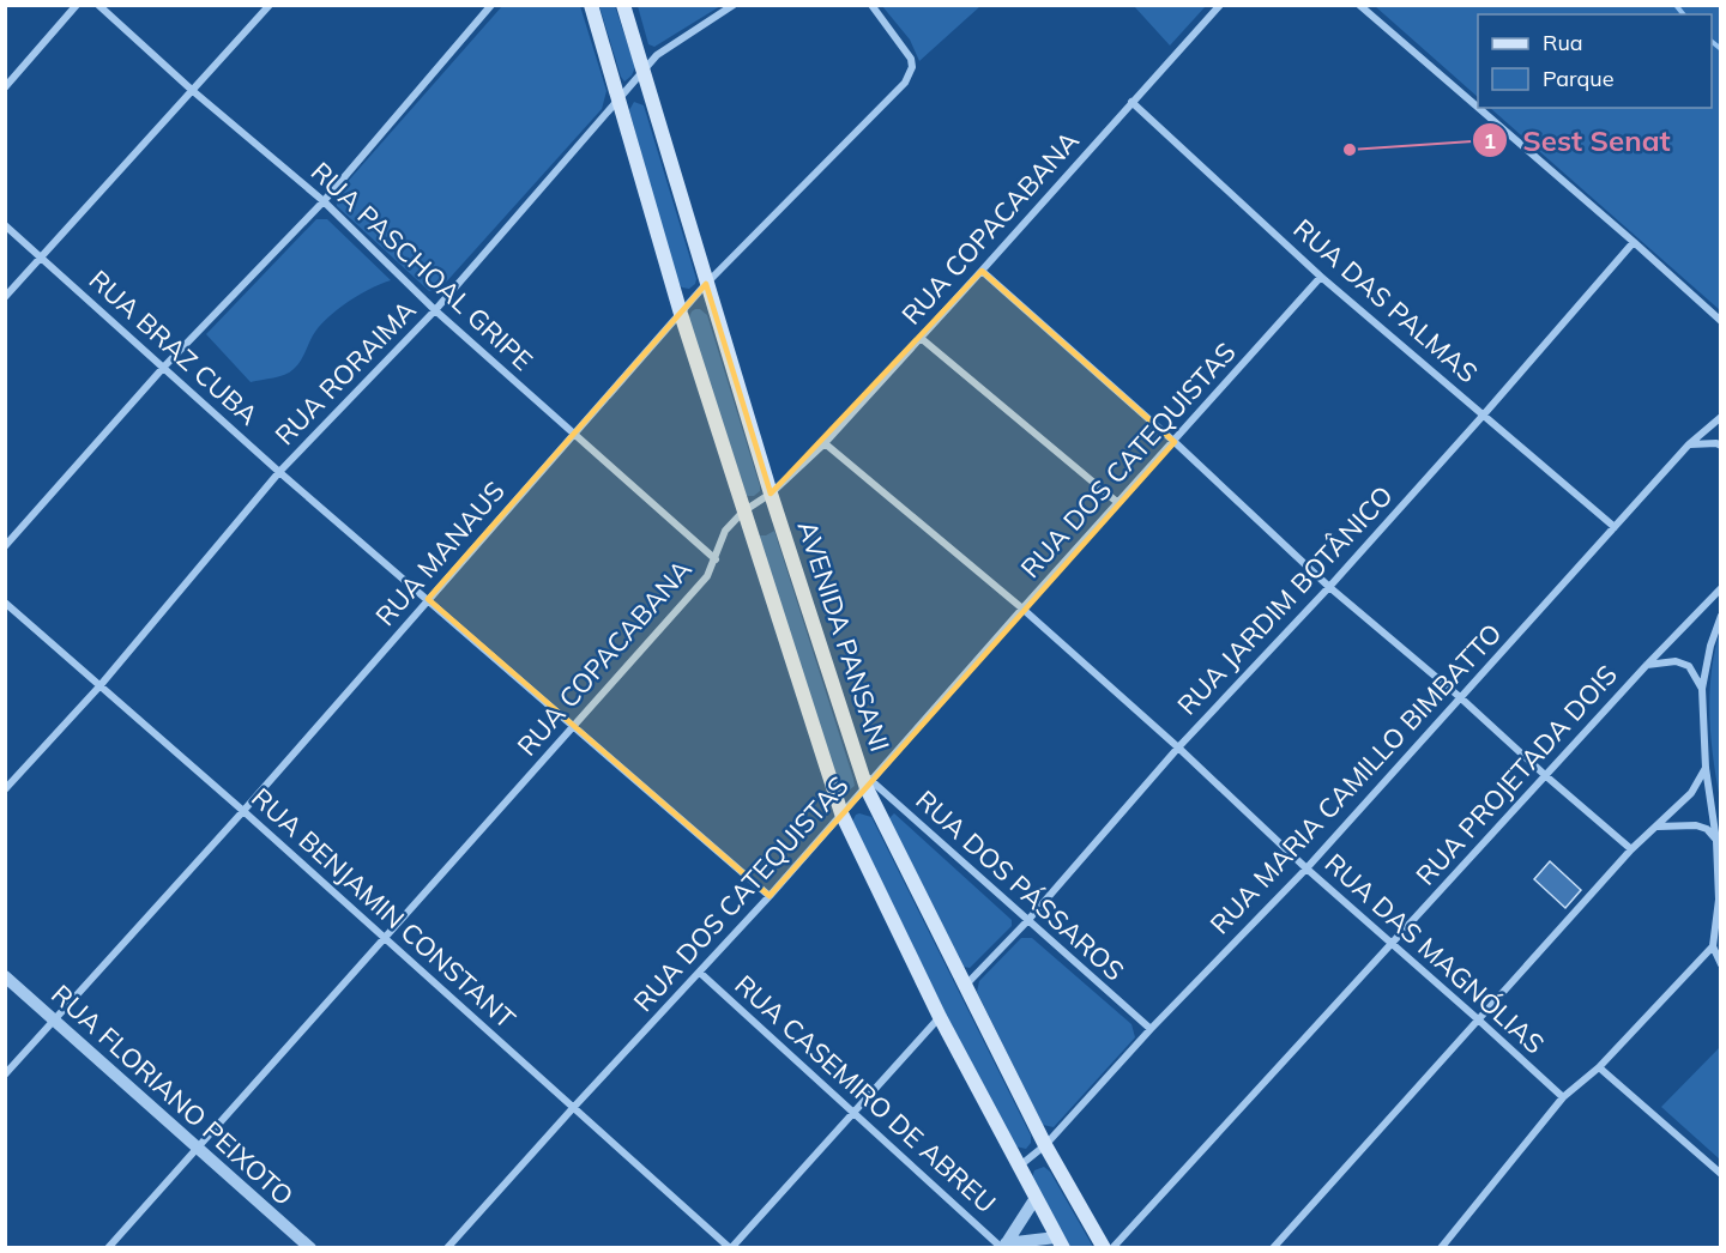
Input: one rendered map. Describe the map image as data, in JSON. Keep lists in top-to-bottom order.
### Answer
{
  "streets": {
    "main road": ["AVENIDA PANSANI"],
    "street": [
      "RUA COPACABANA",
      "RUA PASCHOAL GRIPE",
      "RUA DAS PALMAS",
      "RUA BRAZ CUBA",
      "RUA RORAIMA",
      "RUA DOS CATEQUISTAS",
      "RUA MANAUS",
      "RUA JARDIM BOTÂNICO",
      "RUA PROJETADA DOIS",
      "RUA MARIA CAMILLO BIMBATTO",
      "RUA DOS PÁSSAROS",
      "RUA BENJAMIN CONSTANT",
      "RUA DAS MAGNÓLIAS",
      "RUA CASEMIRO DE ABREU",
      "RUA FLORIANO PEIXOTO"
    ]
  },
  "crossings": [
    ["RUA COPACABANA", "RUA PASCHOAL GRIPE"],
    ["RUA COPACABANA", "RUA DAS PALMAS"],
    ["RUA COPACABANA", "RUA BRAZ CUBA"],
    ["RUA COPACABANA", "AVENIDA PANSANI"],
    ["RUA COPACABANA", "RUA BENJAMIN CONSTANT"],
    ["RUA COPACABANA", "RUA DAS MAGNÓLIAS"],
    ["RUA COPACABANA", "RUA FLORIANO PEIXOTO"],
    ["RUA PASCHOAL GRIPE", "RUA RORAIMA"],
    ["RUA PASCHOAL GRIPE", "RUA MANAUS"],
    ["RUA DAS PALMAS", "RUA DOS CATEQUISTAS"],
    ["RUA DAS PALMAS", "RUA JARDIM BOTÂNICO"],
    ["RUA DAS PALMAS", "RUA MARIA CAMILLO BIMBATTO"],
    ["RUA BRAZ CUBA", "RUA RORAIMA"],
    ["RUA BRAZ CUBA", "RUA DOS CATEQUISTAS"],
    ["RUA BRAZ CUBA", "RUA MANAUS"],
    ["RUA RORAIMA", "AVENIDA PANSANI"],
    ["RUA RORAIMA", "RUA BENJAMIN CONSTANT"],
    ["RUA DOS CATEQUISTAS", "AVENIDA PANSANI"],
    ["RUA DOS CATEQUISTAS", "RUA DOS PÁSSAROS"],
    ["RUA DOS CATEQUISTAS", "RUA BENJAMIN CONSTANT"],
    ["RUA DOS CATEQUISTAS", "RUA DAS MAGNÓLIAS"],
    ["RUA DOS CATEQUISTAS", "RUA CASEMIRO DE ABREU"],
    ["RUA MANAUS", "AVENIDA PANSANI"],
    ["RUA MANAUS", "RUA BENJAMIN CONSTANT"],
    ["RUA MANAUS", "RUA FLORIANO PEIXOTO"],
    ["RUA JARDIM BOTÂNICO", "AVENIDA PANSANI"],
    ["RUA JARDIM BOTÂNICO", "RUA DOS PÁSSAROS"],
    ["RUA JARDIM BOTÂNICO", "RUA DAS MAGNÓLIAS"],
    ["AVENIDA PANSANI", "RUA MARIA CAMILLO BIMBATTO"],
    ["AVENIDA PANSANI", "RUA DOS PÁSSAROS"],
    ["RUA PROJETADA DOIS", "RUA DAS MAGNÓLIAS"],
    ["RUA MARIA CAMILLO BIMBATTO", "RUA DOS PÁSSAROS"],
    ["RUA MARIA CAMILLO BIMBATTO", "RUA DAS MAGNÓLIAS"]
  ],
  "places": ["Sest Senat"],
  "legend": ["Rua", "Parque"]
}
